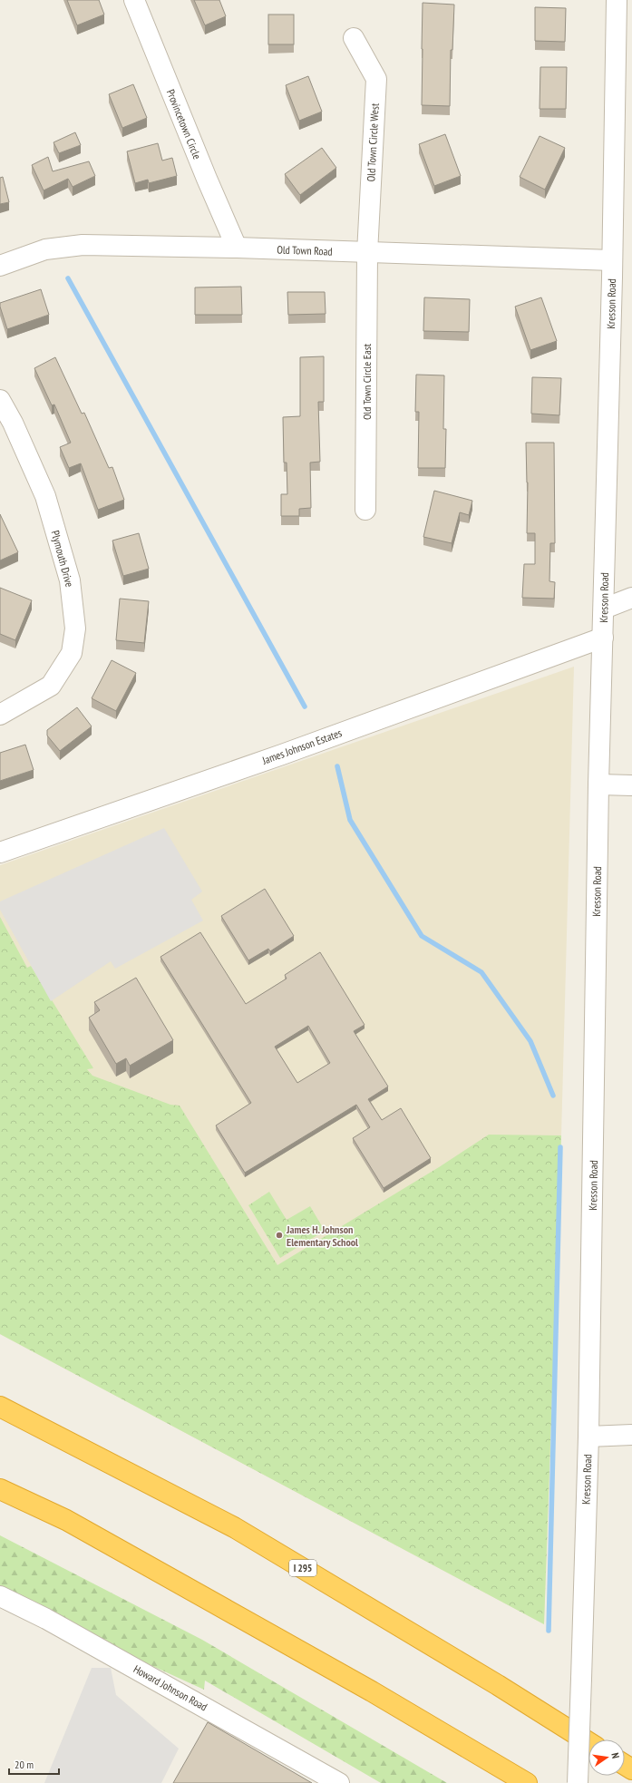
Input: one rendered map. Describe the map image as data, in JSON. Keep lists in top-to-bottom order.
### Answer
{
  "streets": {
    "highway": ["I 295"],
    "street": [
      "Provincetown Circle",
      "Old Town Circle West",
      "Old Town Road",
      "Kresson Road",
      "Old Town Circle East",
      "Plymouth Drive",
      "James Johnson Estates",
      "Howard Johnson Road"
    ]
  },
  "crossings": [
    ["Provincetown Circle", "Old Town Road"],
    ["Old Town Circle West", "Old Town Road"],
    ["Old Town Circle West", "Old Town Circle East"],
    ["Old Town Road", "Kresson Road"],
    ["Old Town Road", "Old Town Circle East"],
    ["Kresson Road", "James Johnson Estates"]
  ],
  "places": ["James H. Johnson Elementary School"],
  "scale_bar": "20 m",
  "north": "right"
}
